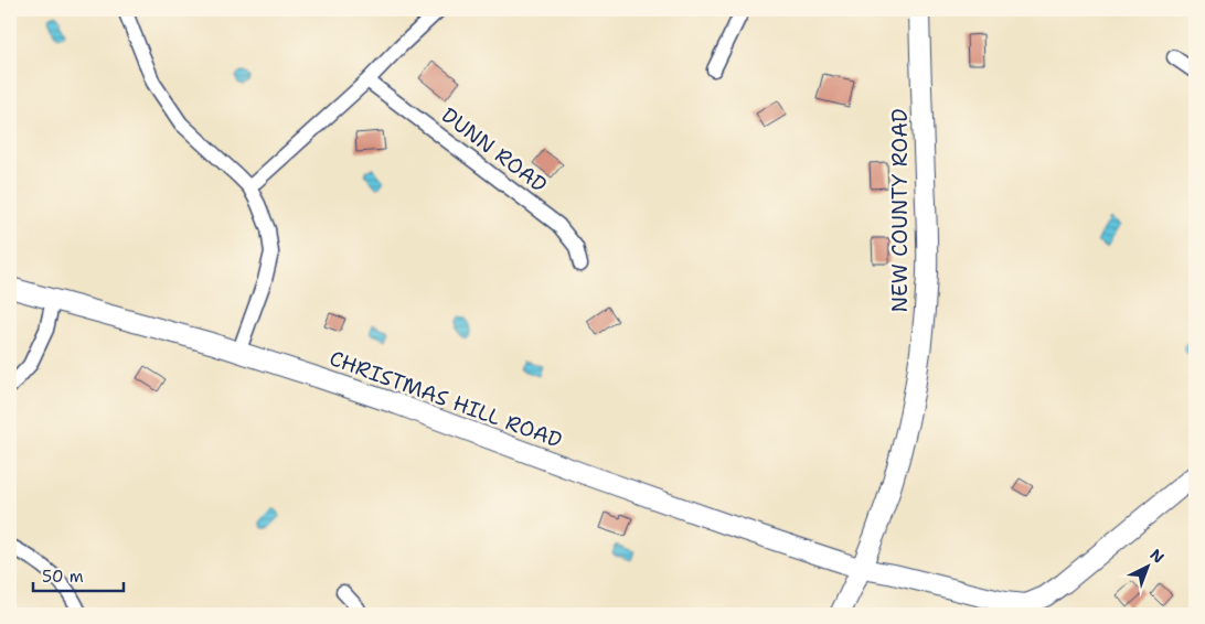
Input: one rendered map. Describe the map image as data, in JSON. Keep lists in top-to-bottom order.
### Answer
{
  "streets": {
    "street": ["DUNN ROAD", "NEW COUNTY ROAD", "CHRISTMAS HILL ROAD"]
  },
  "crossings": [
    ["NEW COUNTY ROAD", "CHRISTMAS HILL ROAD"]
  ],
  "scale_bar": "50 m",
  "north": "top right"
}
